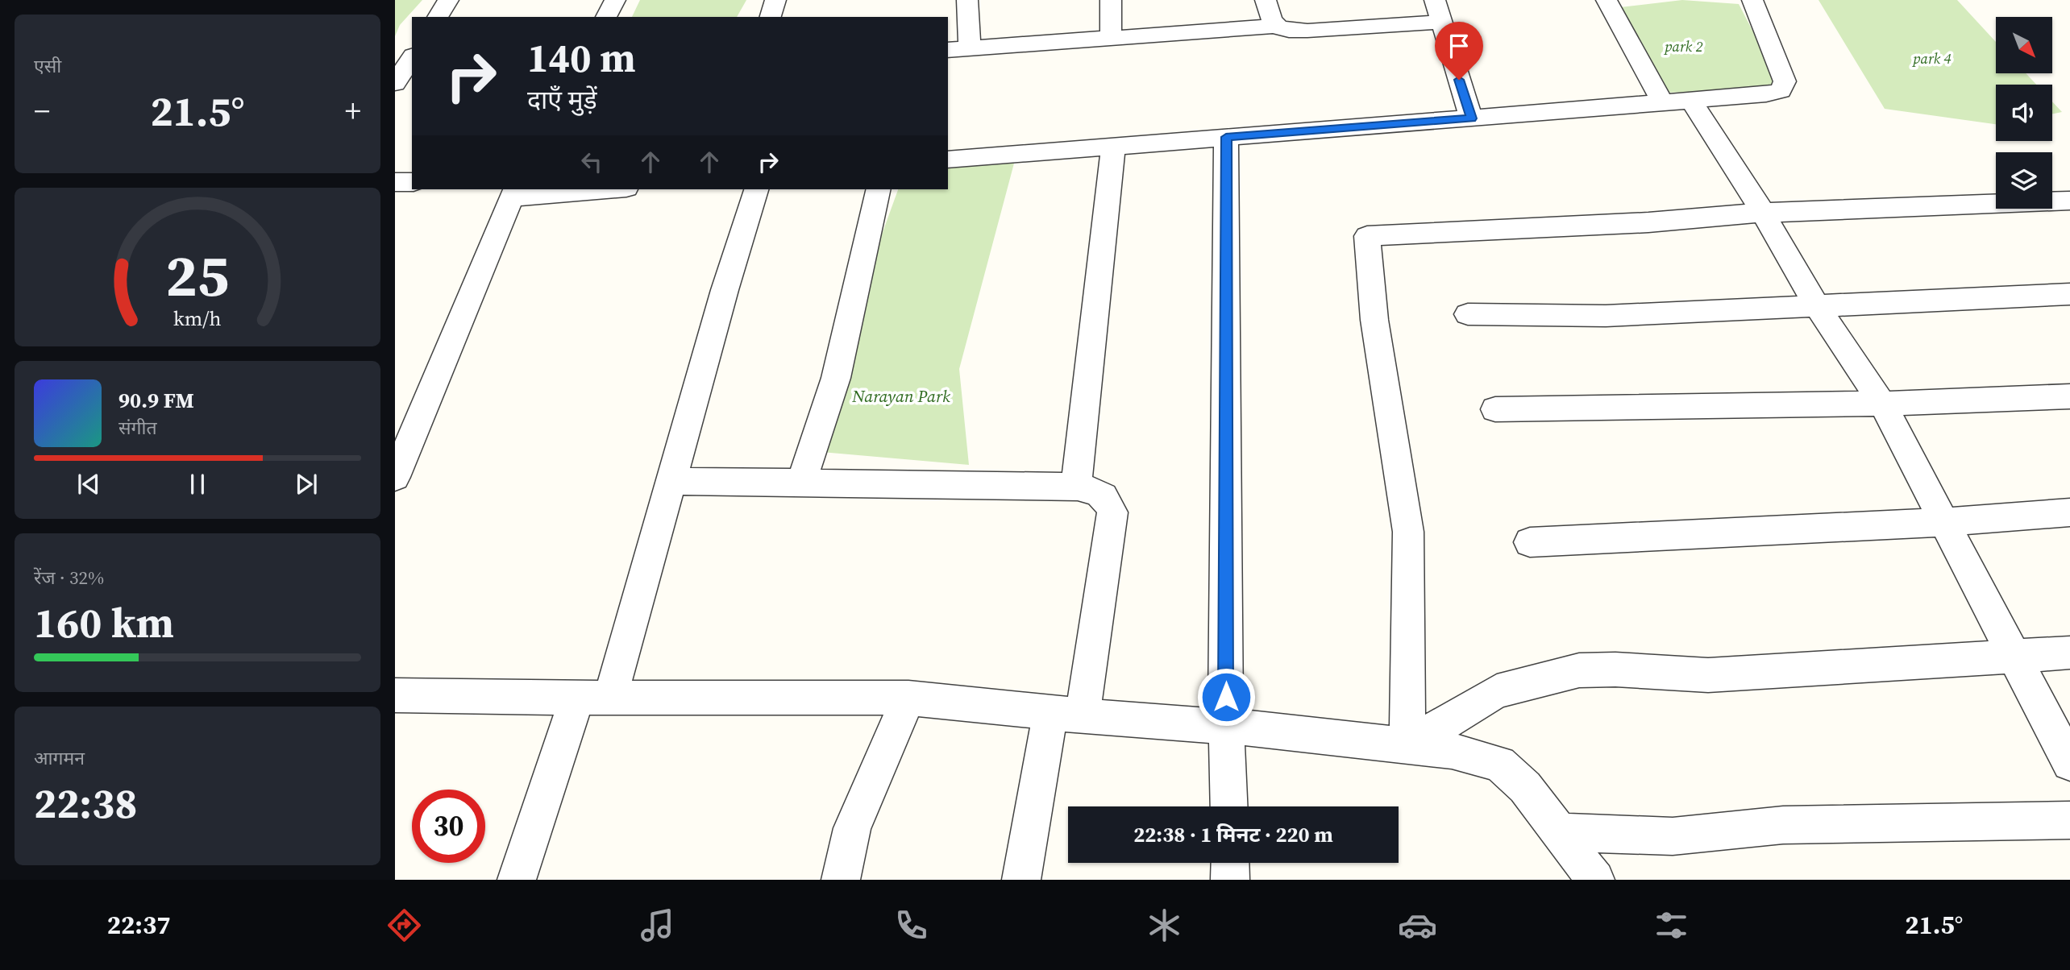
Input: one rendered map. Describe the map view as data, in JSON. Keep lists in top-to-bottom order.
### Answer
{
  "parks": ["park 2", "park 4", "Narayan Park"],
  "north": "bottom right",
  "page": {
    "tile": [
      "एसी",
      ["रेंज · 32%", "160 km"],
      ["आगमन", "22:38"]
    ],
    "turn": ["140 m", "दाएँ मुड़ें"],
    "heat": ["−", "21.5°", "+"],
    "song": ["90.9 FM", "संगीत"],
    "limit": "30",
    "trip": "22:38 · 1 मिनट · 220 m",
    "tabs": ["22:37", "21.5°"],
    "gauge": ["25", "km/h"]
  }
}
